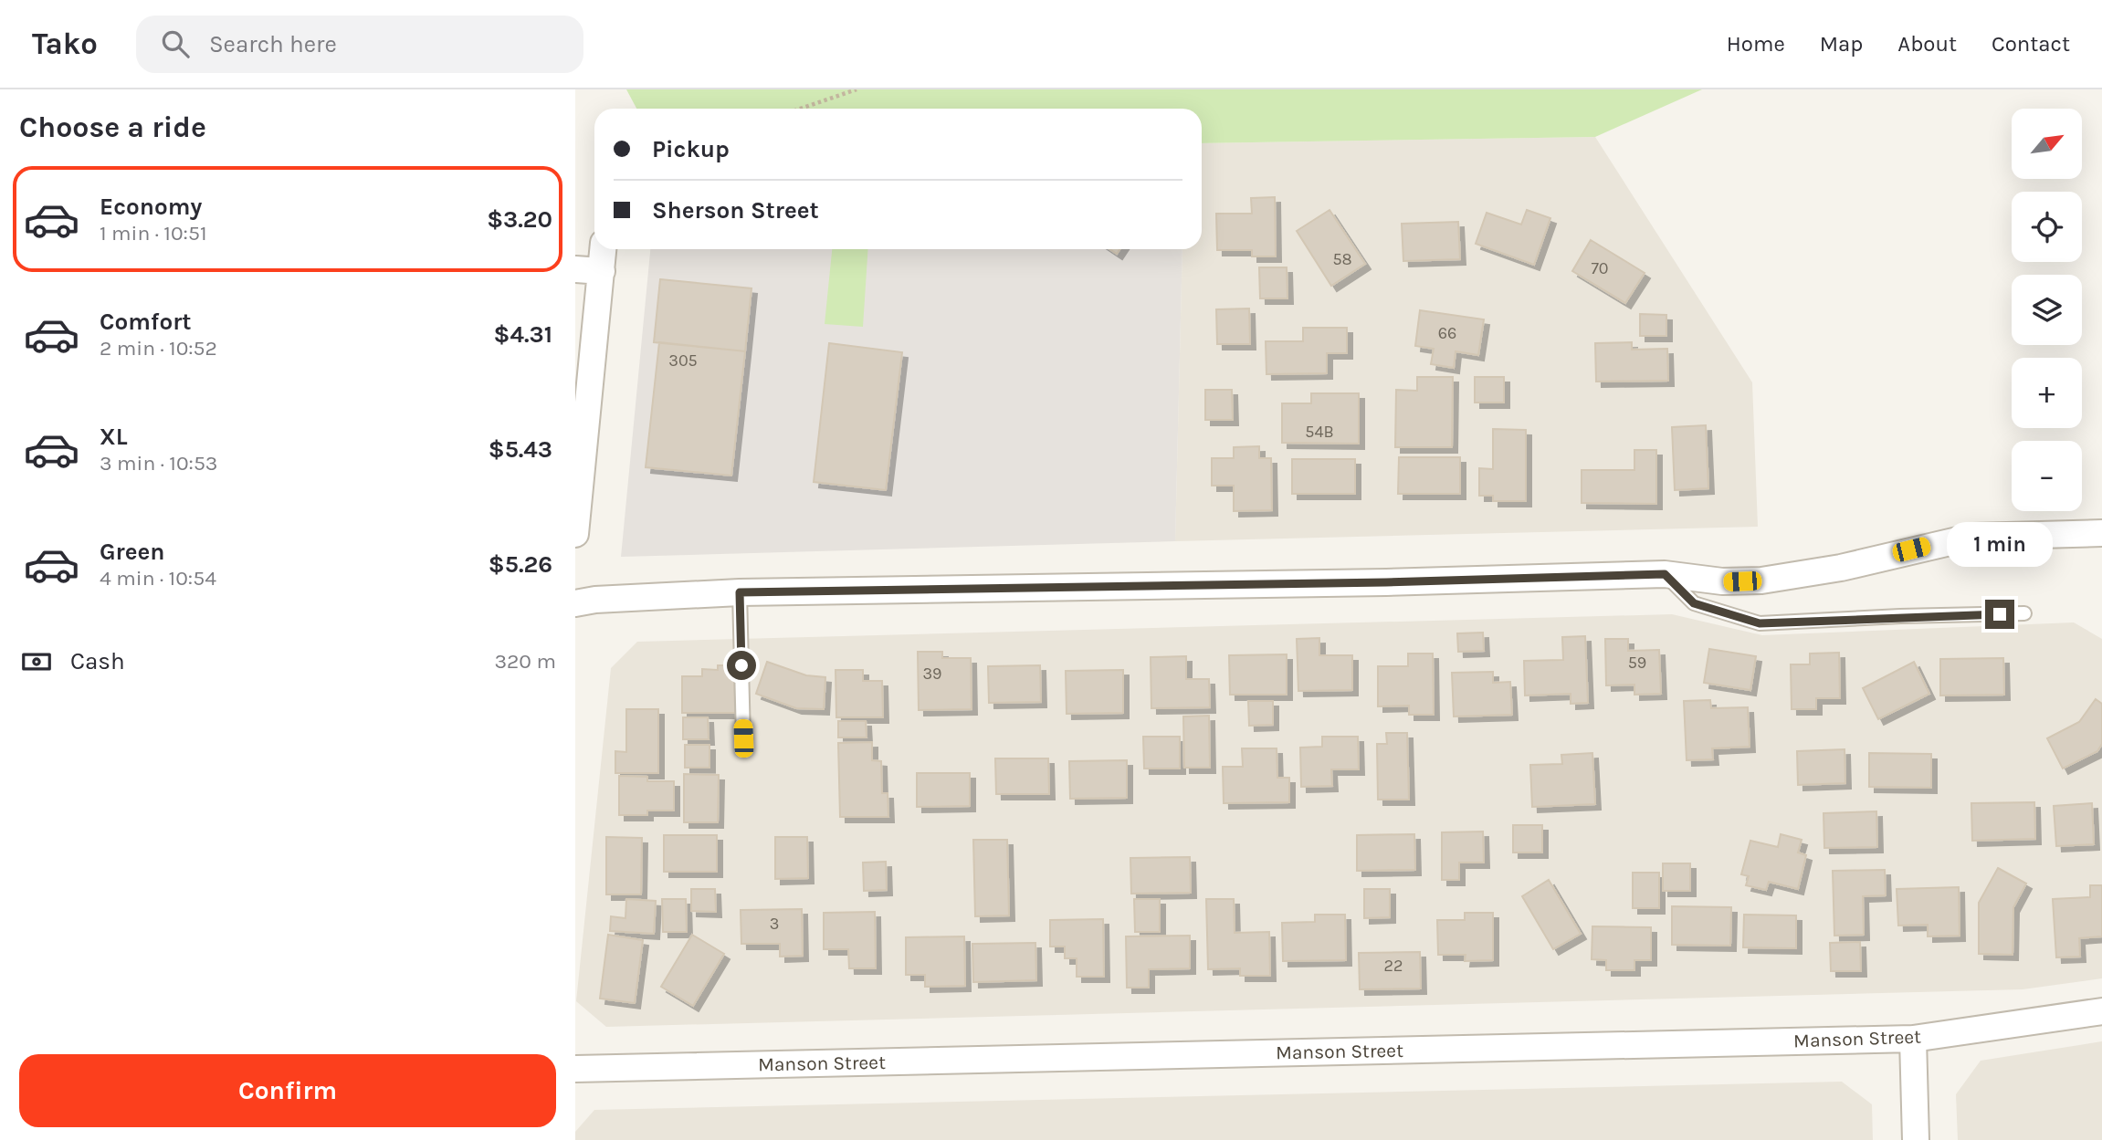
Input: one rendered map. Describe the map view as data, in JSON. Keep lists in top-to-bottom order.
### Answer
{
  "streets": {
    "street": ["Manson Street"]
  },
  "house_numbers": [
    "58",
    "70",
    "66",
    "305",
    "54B",
    "59",
    "39",
    "3",
    "22"
  ],
  "north": "top right",
  "page": {
    "header": "Tako",
    "search": "Search here",
    "nav": [
      "Home",
      "Map",
      "About",
      "Contact"
    ],
    "heading": "Choose a ride",
    "map_buttons": ["+", "−"],
    "banner": ["Pickup", "Sherson Street"],
    "list": [
      {
        "name": "Economy",
        "note": "1 min · 10:51",
        "value": "$3.20"
      },
      {
        "name": "Comfort",
        "note": "2 min · 10:52",
        "value": "$4.31"
      },
      {
        "name": "XL",
        "note": "3 min · 10:53",
        "value": "$5.43"
      },
      {
        "name": "Green",
        "note": "4 min · 10:54",
        "value": "$5.26"
      }
    ],
    "bubble": "1 min",
    "pay": ["Cash", "320 m"],
    "buttons": "Confirm"
  }
}
